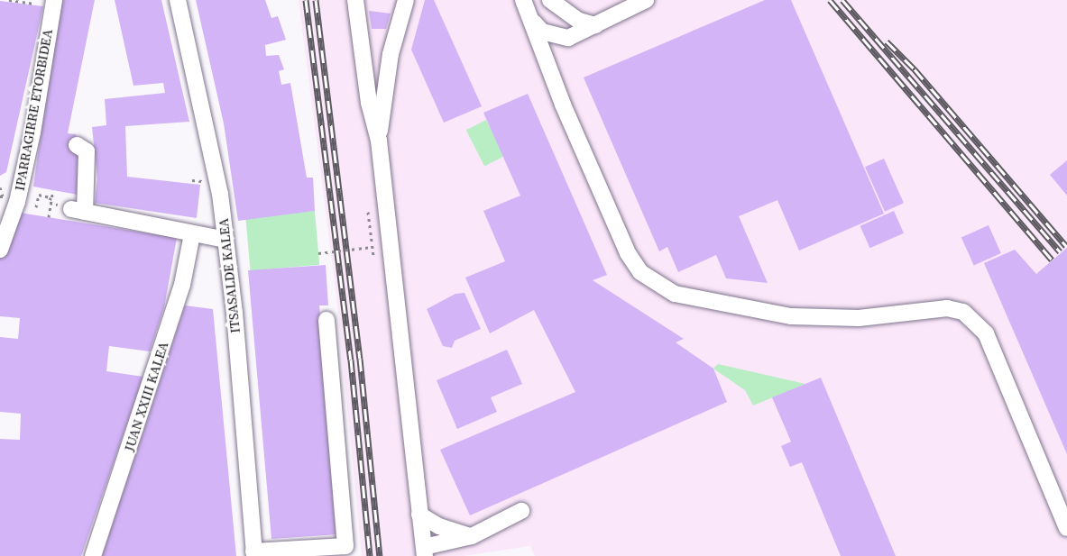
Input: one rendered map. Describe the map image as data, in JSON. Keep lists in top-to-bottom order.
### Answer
{
  "streets": {
    "street": ["IPARRAGIRRE ETORBIDEA", "ITSASALDE KALEA", "JUAN XXIII KALEA"]
  }
}
